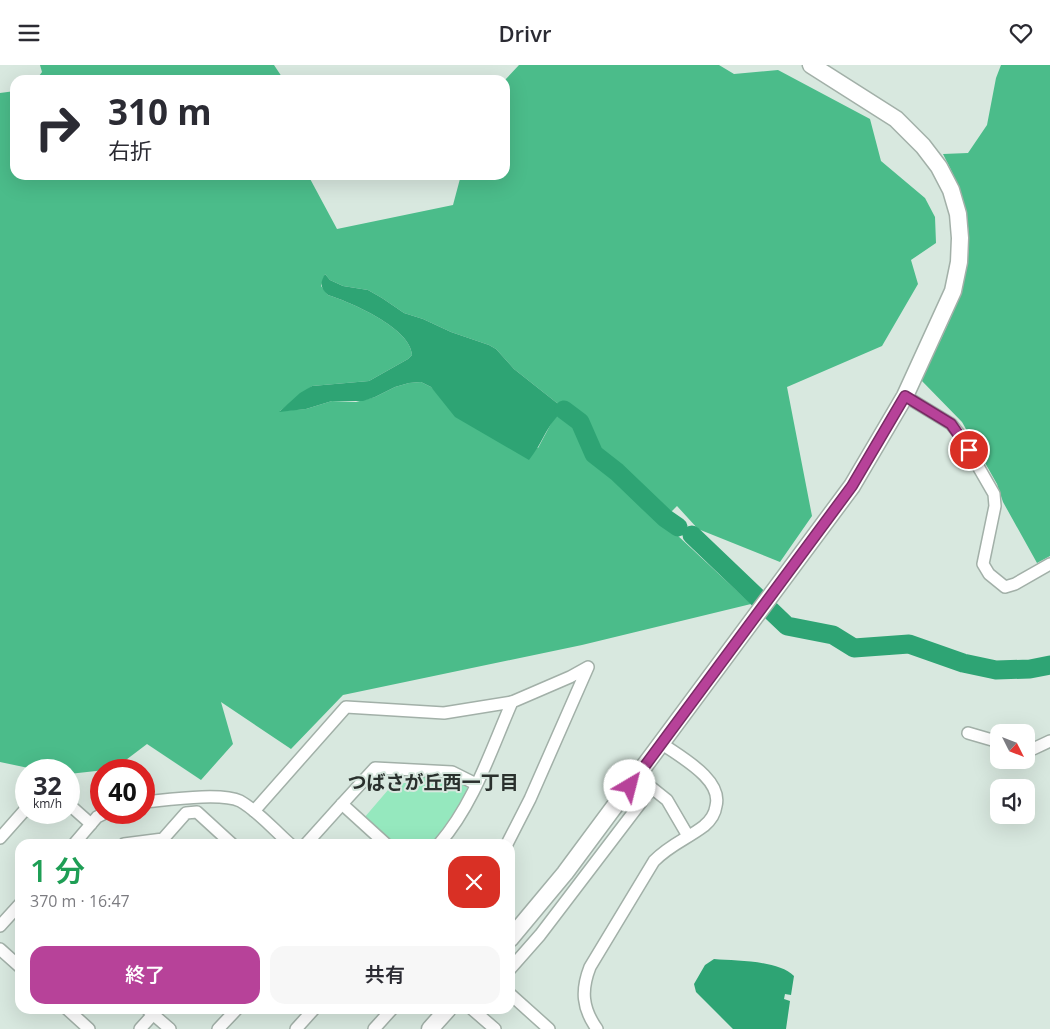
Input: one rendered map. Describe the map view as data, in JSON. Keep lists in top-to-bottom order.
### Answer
{
  "districts": ["つばさが丘西一丁目"],
  "north": "bottom right",
  "page": {
    "header": "Drivr",
    "turn": ["310 m", "右折"],
    "speed": "32 km/h",
    "limit": "40",
    "heading": ["1 分", "370 m · 16:47"],
    "buttons": ["終了", "共有"]
  }
}
